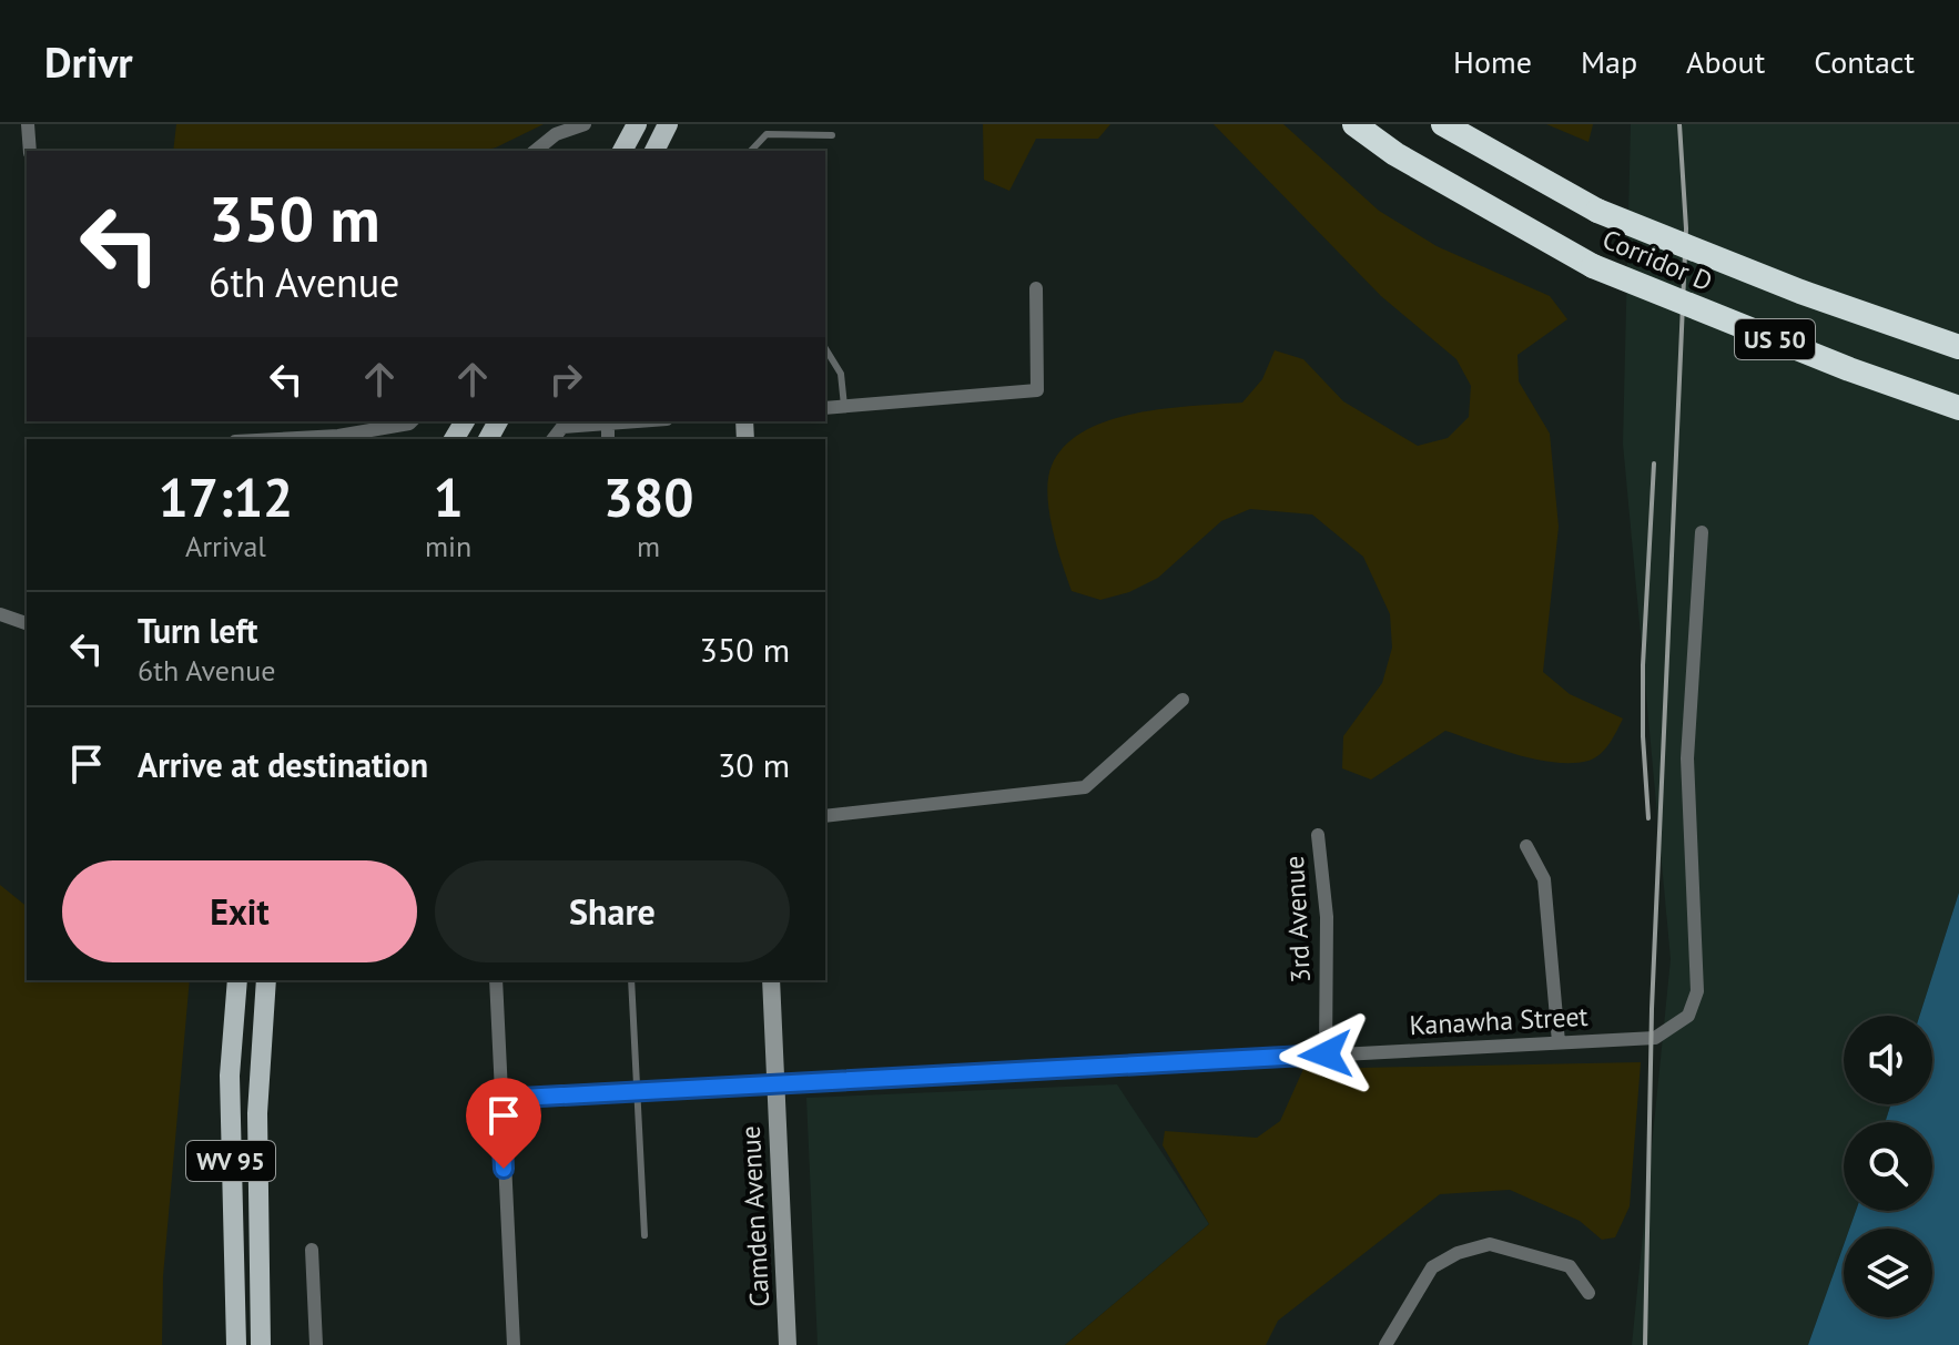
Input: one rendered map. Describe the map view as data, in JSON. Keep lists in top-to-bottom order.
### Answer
{
  "streets": {
    "highway": ["Corridor D", "US 50"],
    "main road": ["WV 95"],
    "street": ["3rd Avenue", "Kanawha Street", "Camden Avenue"]
  },
  "crossings": [
    ["3rd Avenue", "Kanawha Street"],
    ["Kanawha Street", "Camden Avenue"]
  ],
  "page": {
    "header": "Drivr",
    "nav": [
      "Home",
      "Map",
      "About",
      "Contact"
    ],
    "turn": ["350 m", "6th Avenue"],
    "eta": [
      "17:12",
      "Arrival",
      "1",
      "min",
      "380",
      "m"
    ],
    "list": [
      {
        "name": "Turn left",
        "note": "6th Avenue",
        "value": "350 m"
      },
      {
        "name": "Arrive at destination",
        "value": "30 m"
      }
    ],
    "buttons": ["Exit", "Share"]
  }
}
